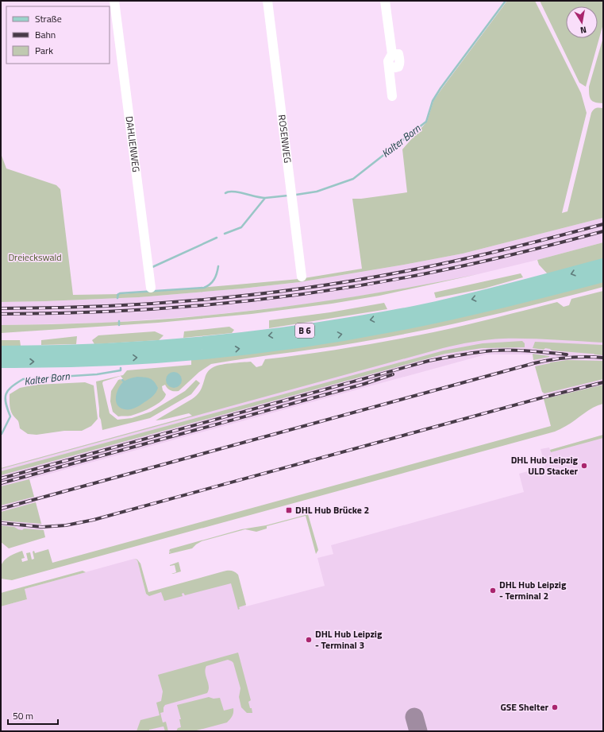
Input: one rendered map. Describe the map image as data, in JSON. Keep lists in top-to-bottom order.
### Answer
{
  "streets": {
    "main road": ["B 6"],
    "street": ["ROSENWEG", "DAHLIENWEG"]
  },
  "water": ["Kalter Born"],
  "parks": ["Dreieckswald"],
  "places": {
    "other": [
      "DHL Hub Leipzig ULD Stacker",
      "DHL Hub Leipzig - Terminal 2",
      "DHL Hub Leipzig - Terminal 3",
      "GSE Shelter"
    ],
    "transit": ["DHL Hub Brücke 2"]
  },
  "legend": ["Straße", "Bahn", "Park"],
  "scale_bar": "50 m",
  "north": "bottom"
}
